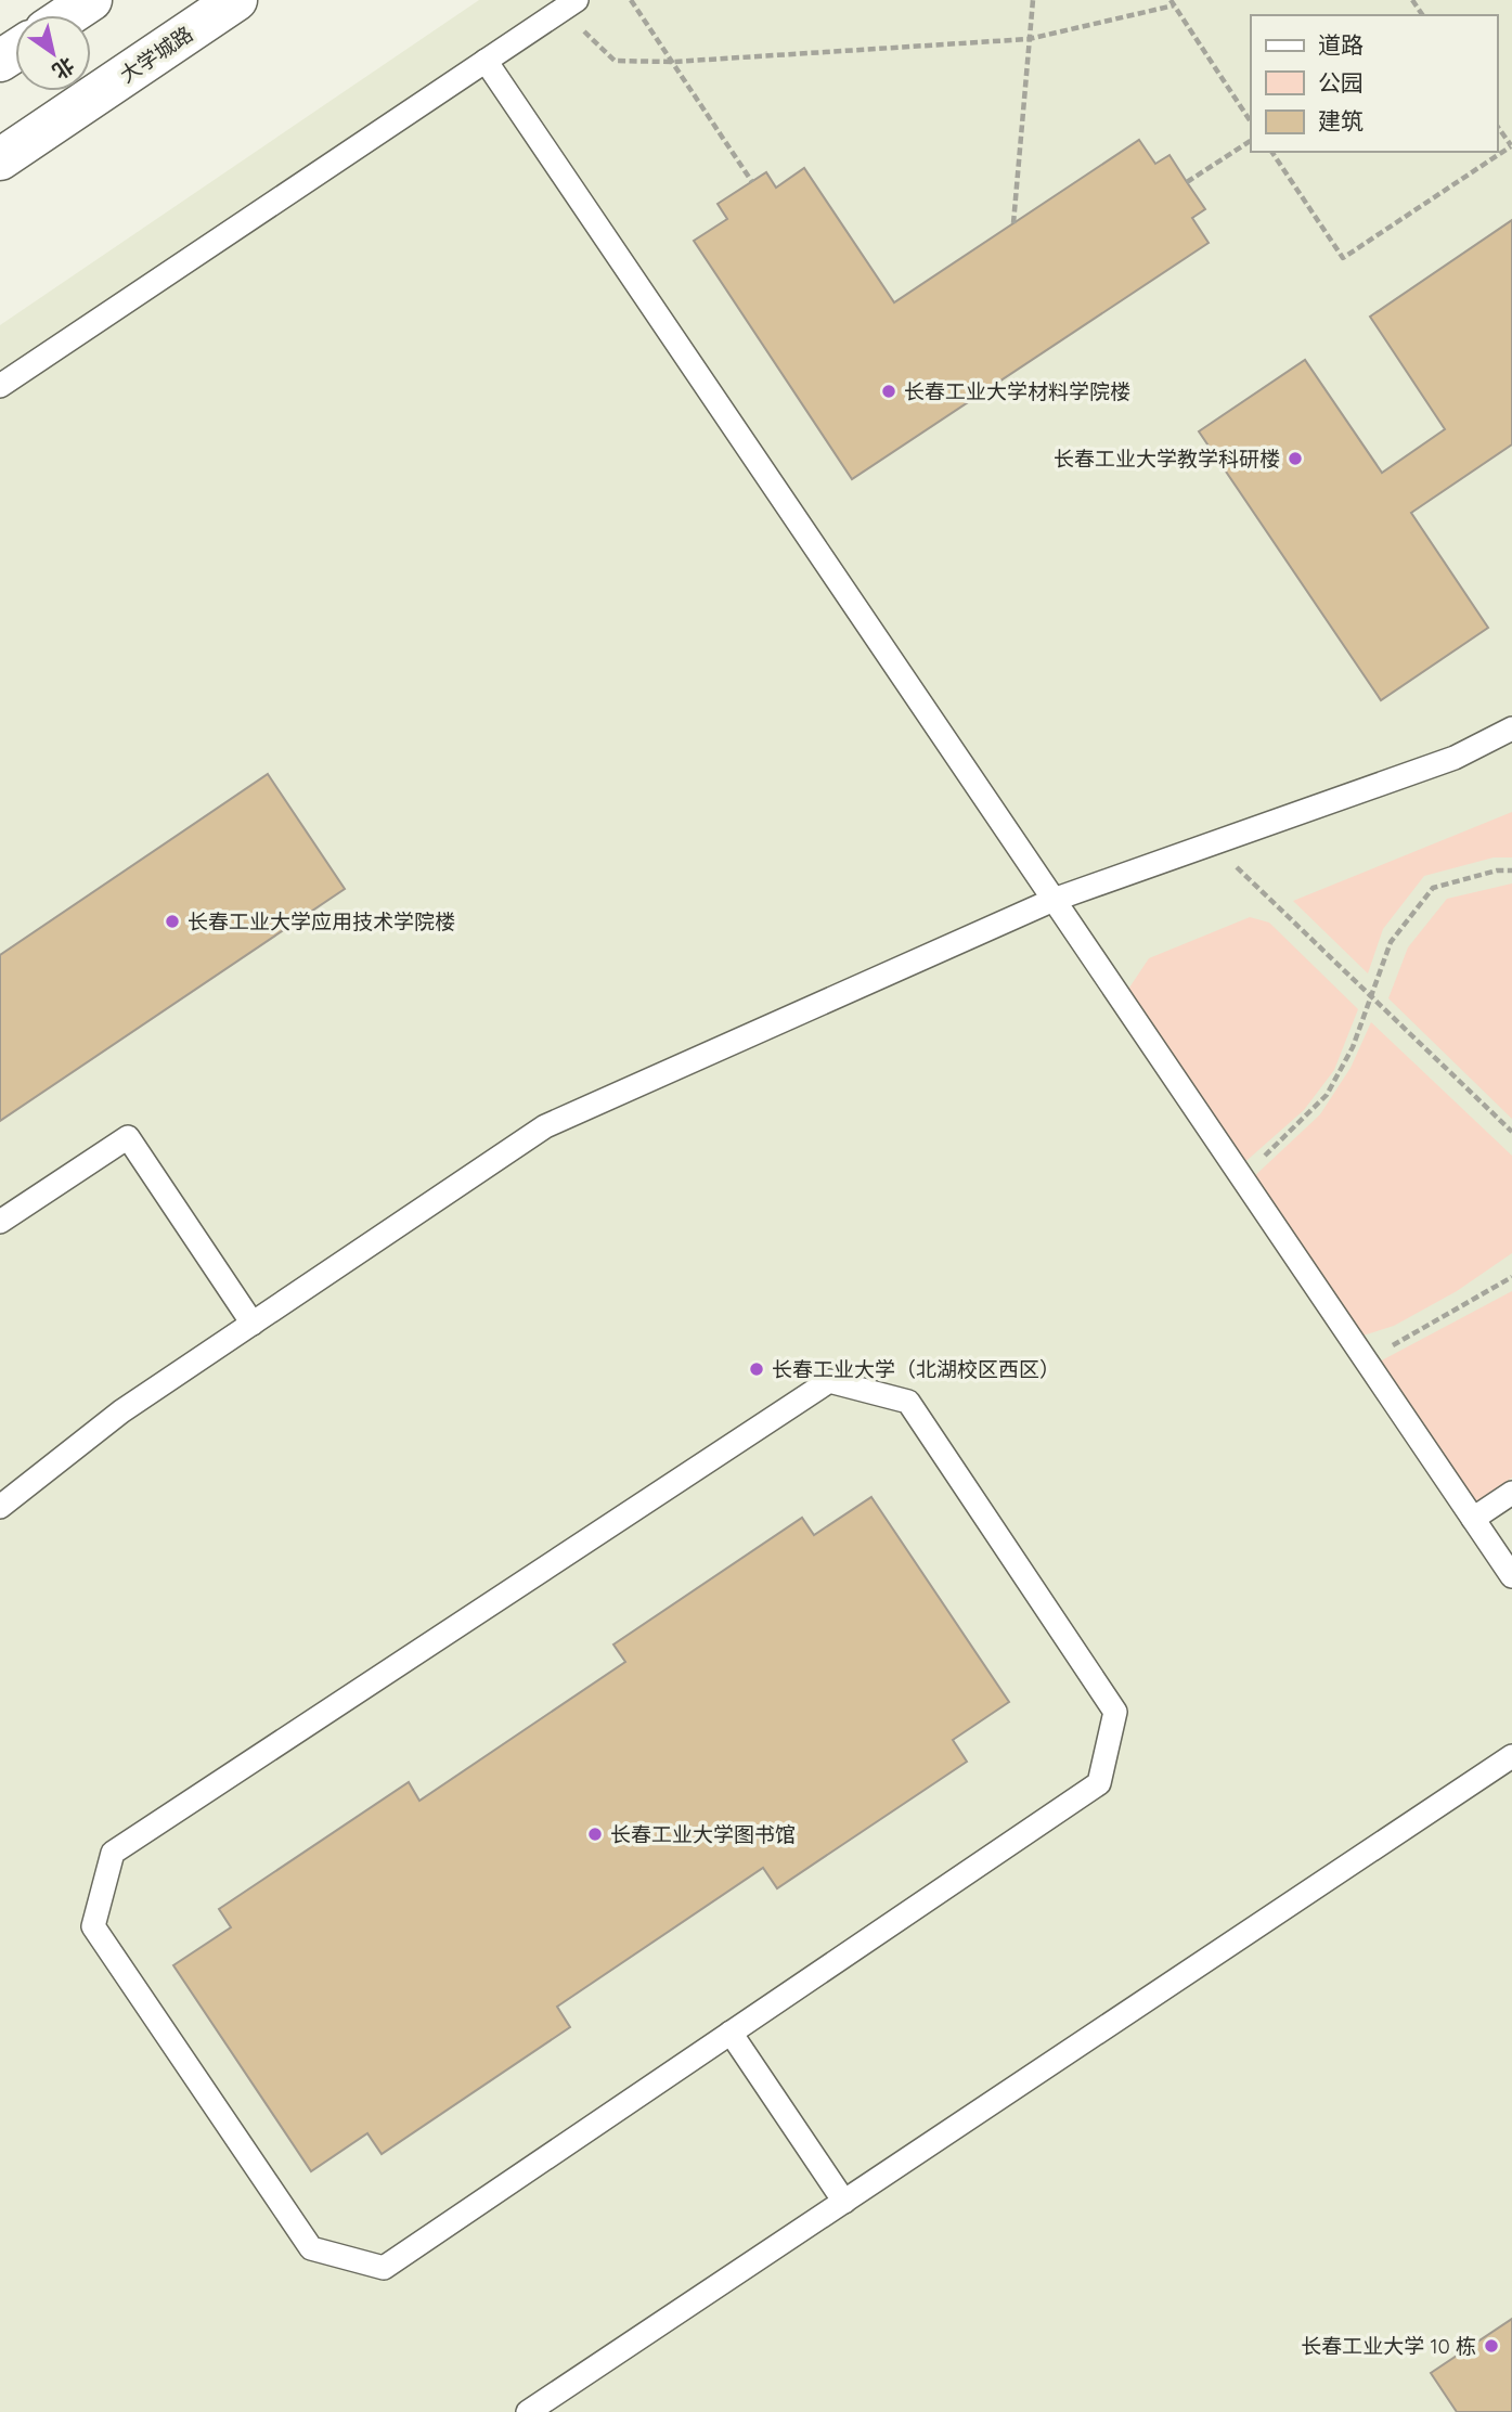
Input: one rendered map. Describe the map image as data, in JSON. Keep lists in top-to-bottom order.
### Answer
{
  "streets": {
    "street": ["大学城路"]
  },
  "places": [
    "长春工业大学材料学院楼",
    "长春工业大学教学科研楼",
    "长春工业大学应用技术学院楼",
    "长春工业大学（北湖校区西区）",
    "长春工业大学图书馆",
    "长春工业大学 10 栋"
  ],
  "legend": ["道路", "公园", "建筑"],
  "north": "bottom right"
}
